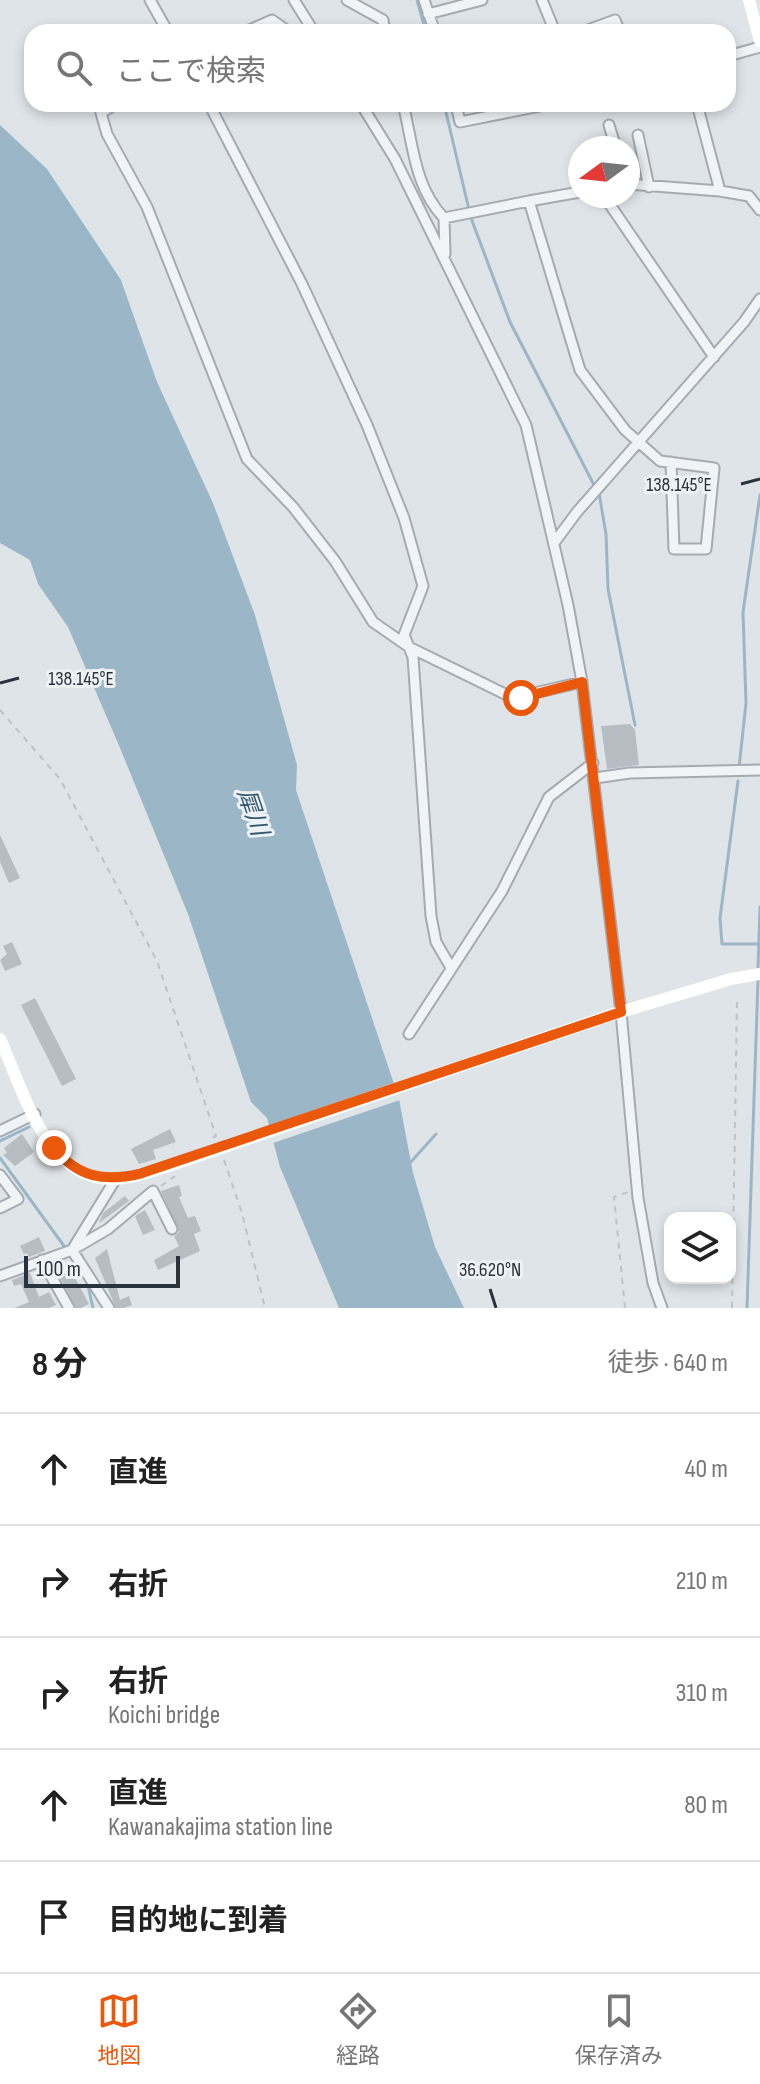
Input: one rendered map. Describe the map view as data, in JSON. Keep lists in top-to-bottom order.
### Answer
{
  "water": ["犀川"],
  "scale_bar": "100 m",
  "north": "left",
  "page": {
    "search": "ここで検索",
    "scale": "100 m",
    "heading": ["8 分", "徒歩 · 640 m"],
    "list": [
      ["直進", "40 m"],
      ["右折", "210 m"],
      ["右折", "Koichi bridge", "310 m"],
      ["直進", "Kawanakajima station line", "80 m"],
      "目的地に到着"
    ],
    "nav": ["地図", "経路", "保存済み"]
  },
  "coordinates": ["138.145°E", "36.620°N"]
}
